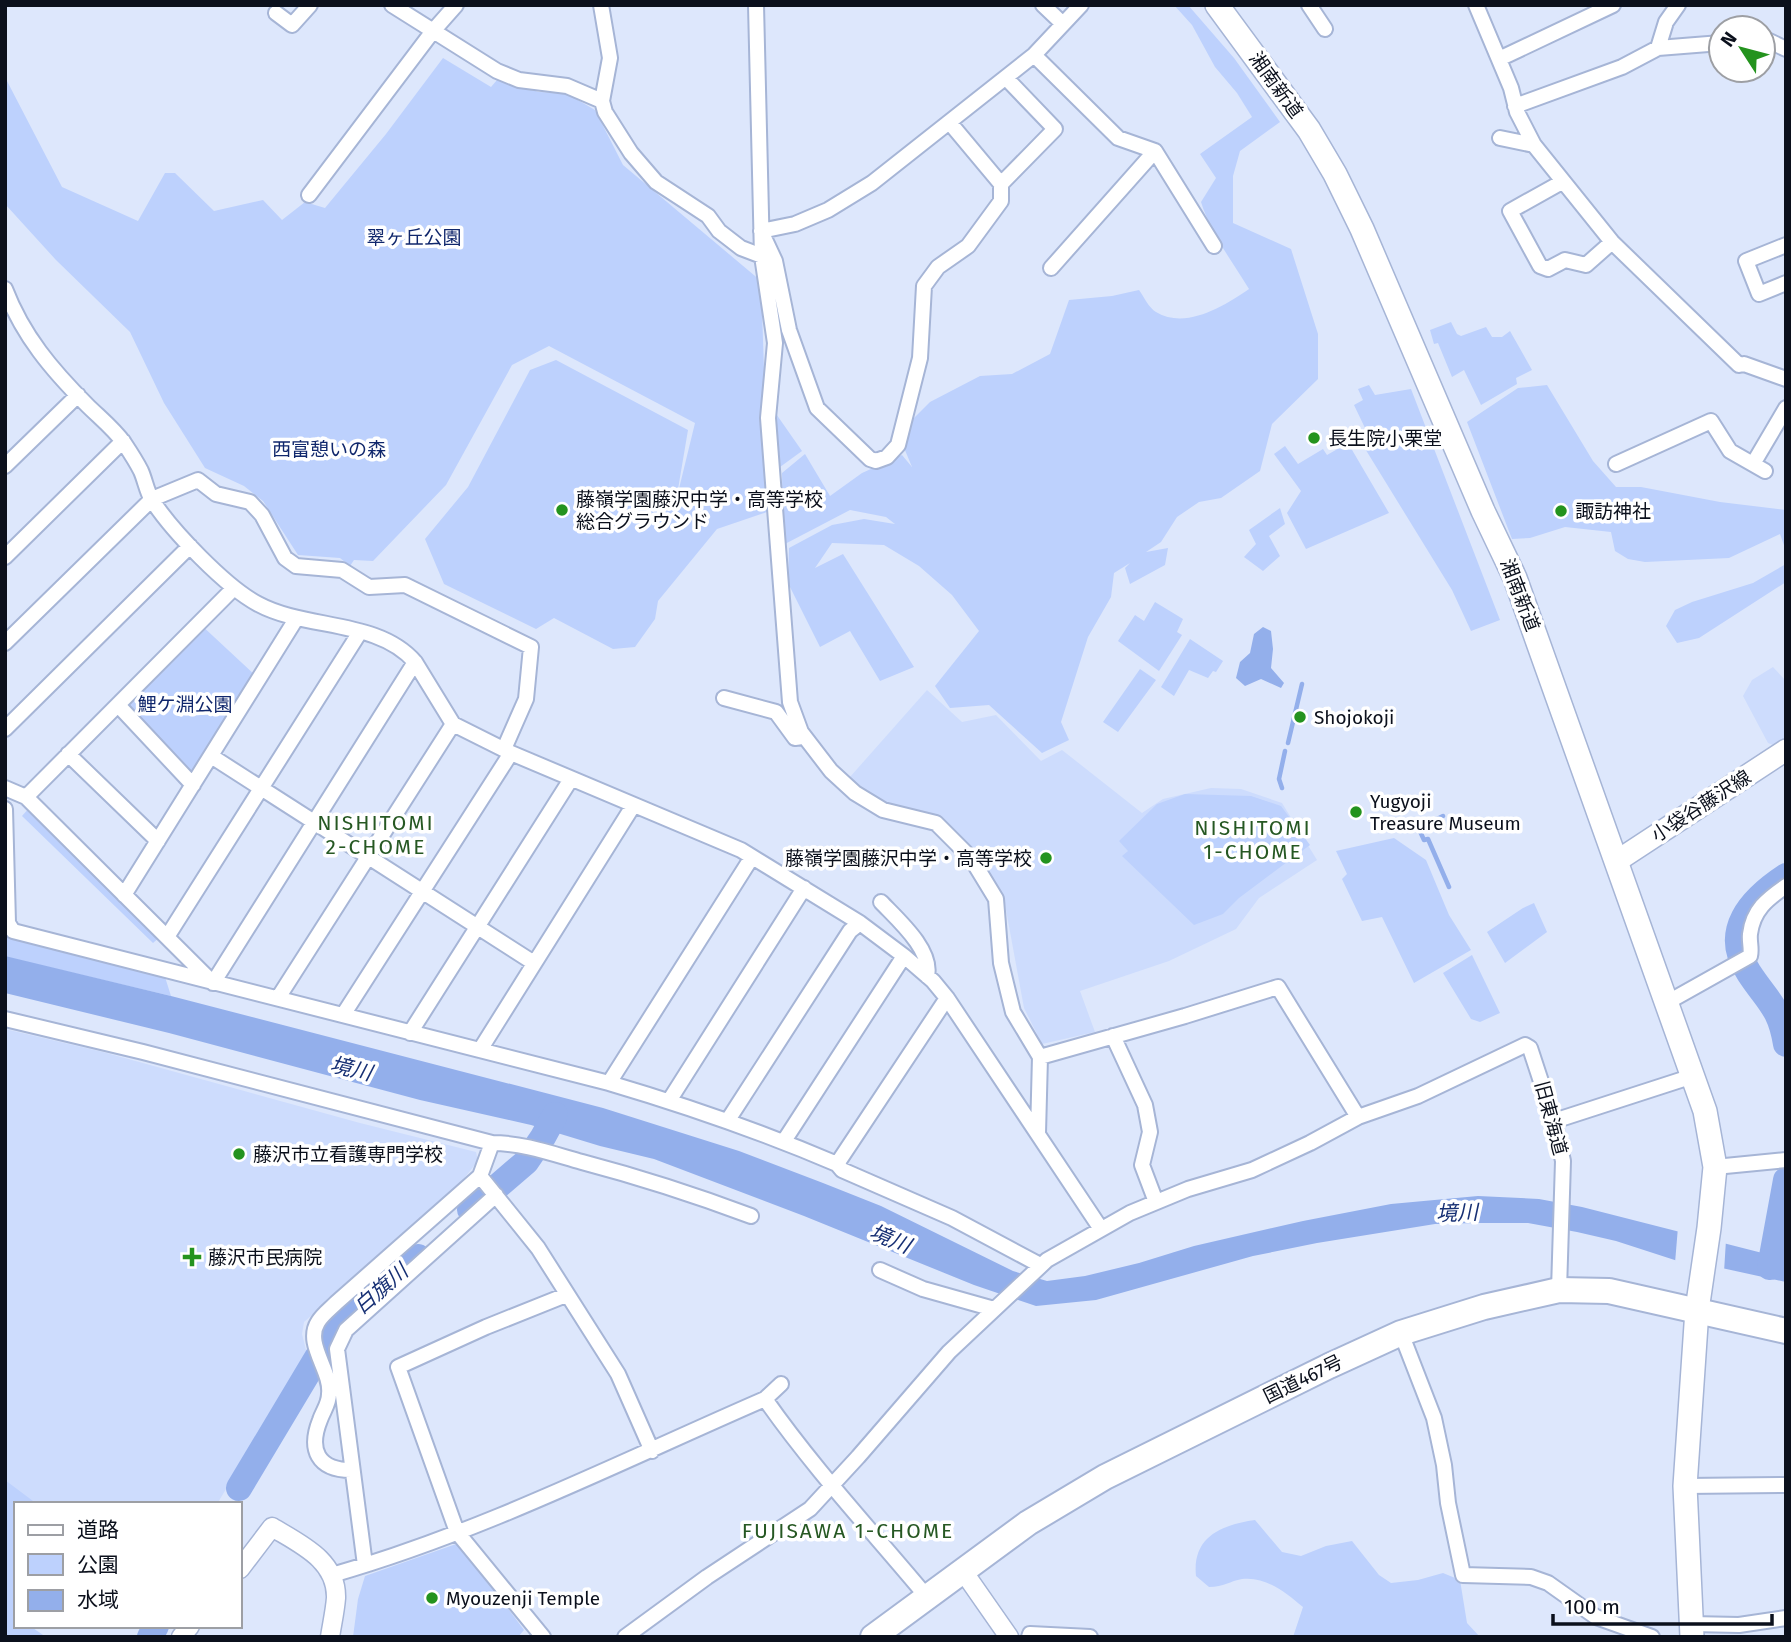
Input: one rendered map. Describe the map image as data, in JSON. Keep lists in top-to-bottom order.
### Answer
{
  "streets": {
    "highway": ["国道467号"],
    "main road": ["湘南新道", "小袋谷藤沢線"],
    "street": ["旧東海道"]
  },
  "crossings": [
    ["湘南新道", "小袋谷藤沢線"],
    ["湘南新道", "国道467号"],
    ["旧東海道", "国道467号"]
  ],
  "districts": ["NISHITOMI 2-CHOME", "NISHITOMI 1-CHOME", "FUJISAWA 1-CHOME"],
  "water": ["境川", "白旗川"],
  "parks": ["翠ヶ丘公園", "西富憩いの森", "鯉ケ淵公園"],
  "places": {
    "other": [
      "長生院小栗堂",
      "藤嶺学園藤沢中学・高等学校 総合グラウンド",
      "諏訪神社",
      "Shojokoji",
      "Yugyoji Treasure Museum",
      "藤嶺学園藤沢中学・高等学校",
      "藤沢市立看護専門学校",
      "Myouzenji Temple"
    ],
    "health": ["藤沢市民病院"]
  },
  "legend": ["道路", "公園", "水域"],
  "scale_bar": "100 m",
  "north": "top left"
}
